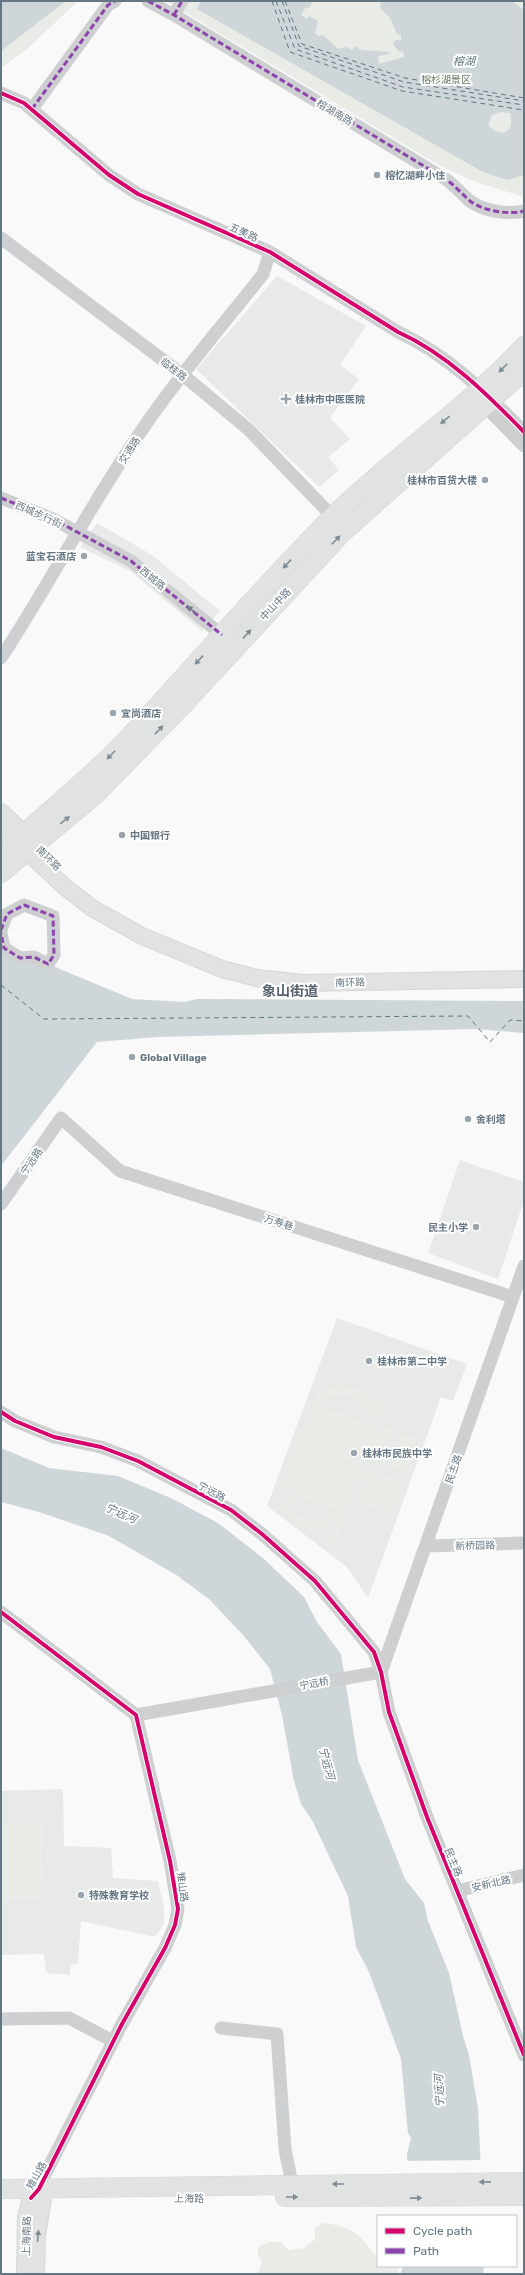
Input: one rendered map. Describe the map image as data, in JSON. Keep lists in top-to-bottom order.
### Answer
{
  "streets": {
    "highway": ["中山中路", "上海路"],
    "main road": ["南环路", "上海南路"],
    "street": [
      "榕湖南路",
      "五美路",
      "临桂路",
      "交通路",
      "西城步行街",
      "西城路",
      "宁远路",
      "万寿巷",
      "民主路",
      "新桥园路",
      "宁远桥",
      "安新北路",
      "雉山路"
    ]
  },
  "crossings": [
    ["五美路", "交通路"],
    ["五美路", "中山中路"],
    ["临桂路", "交通路"],
    ["临桂路", "中山中路"],
    ["交通路", "西城步行街"],
    ["交通路", "西城路"],
    ["西城步行街", "西城路"],
    ["西城路", "中山中路"],
    ["中山中路", "南环路"],
    ["宁远路", "万寿巷"],
    ["宁远路", "民主路"],
    ["宁远路", "宁远桥"],
    ["万寿巷", "民主路"],
    ["民主路", "新桥园路"],
    ["民主路", "宁远桥"],
    ["民主路", "安新北路"],
    ["宁远桥", "雉山路"],
    ["雉山路", "上海路"],
    ["雉山路", "上海南路"],
    ["上海路", "上海南路"]
  ],
  "one_way": ["西城路"],
  "districts": ["象山街道"],
  "water": ["榕湖", "宁远河"],
  "parks": ["榕杉湖景区"],
  "places": {
    "other": [
      "榕忆湖畔小住",
      "桂林市百货大楼",
      "蓝宝石酒店",
      "宜尚酒店",
      "中国银行",
      "Global Village",
      "舍利塔",
      "民主小学",
      "桂林市第二中学",
      "桂林市民族中学",
      "特殊教育学校"
    ],
    "health": ["桂林市中医医院"]
  },
  "legend": ["Cycle path", "Path"]
}
